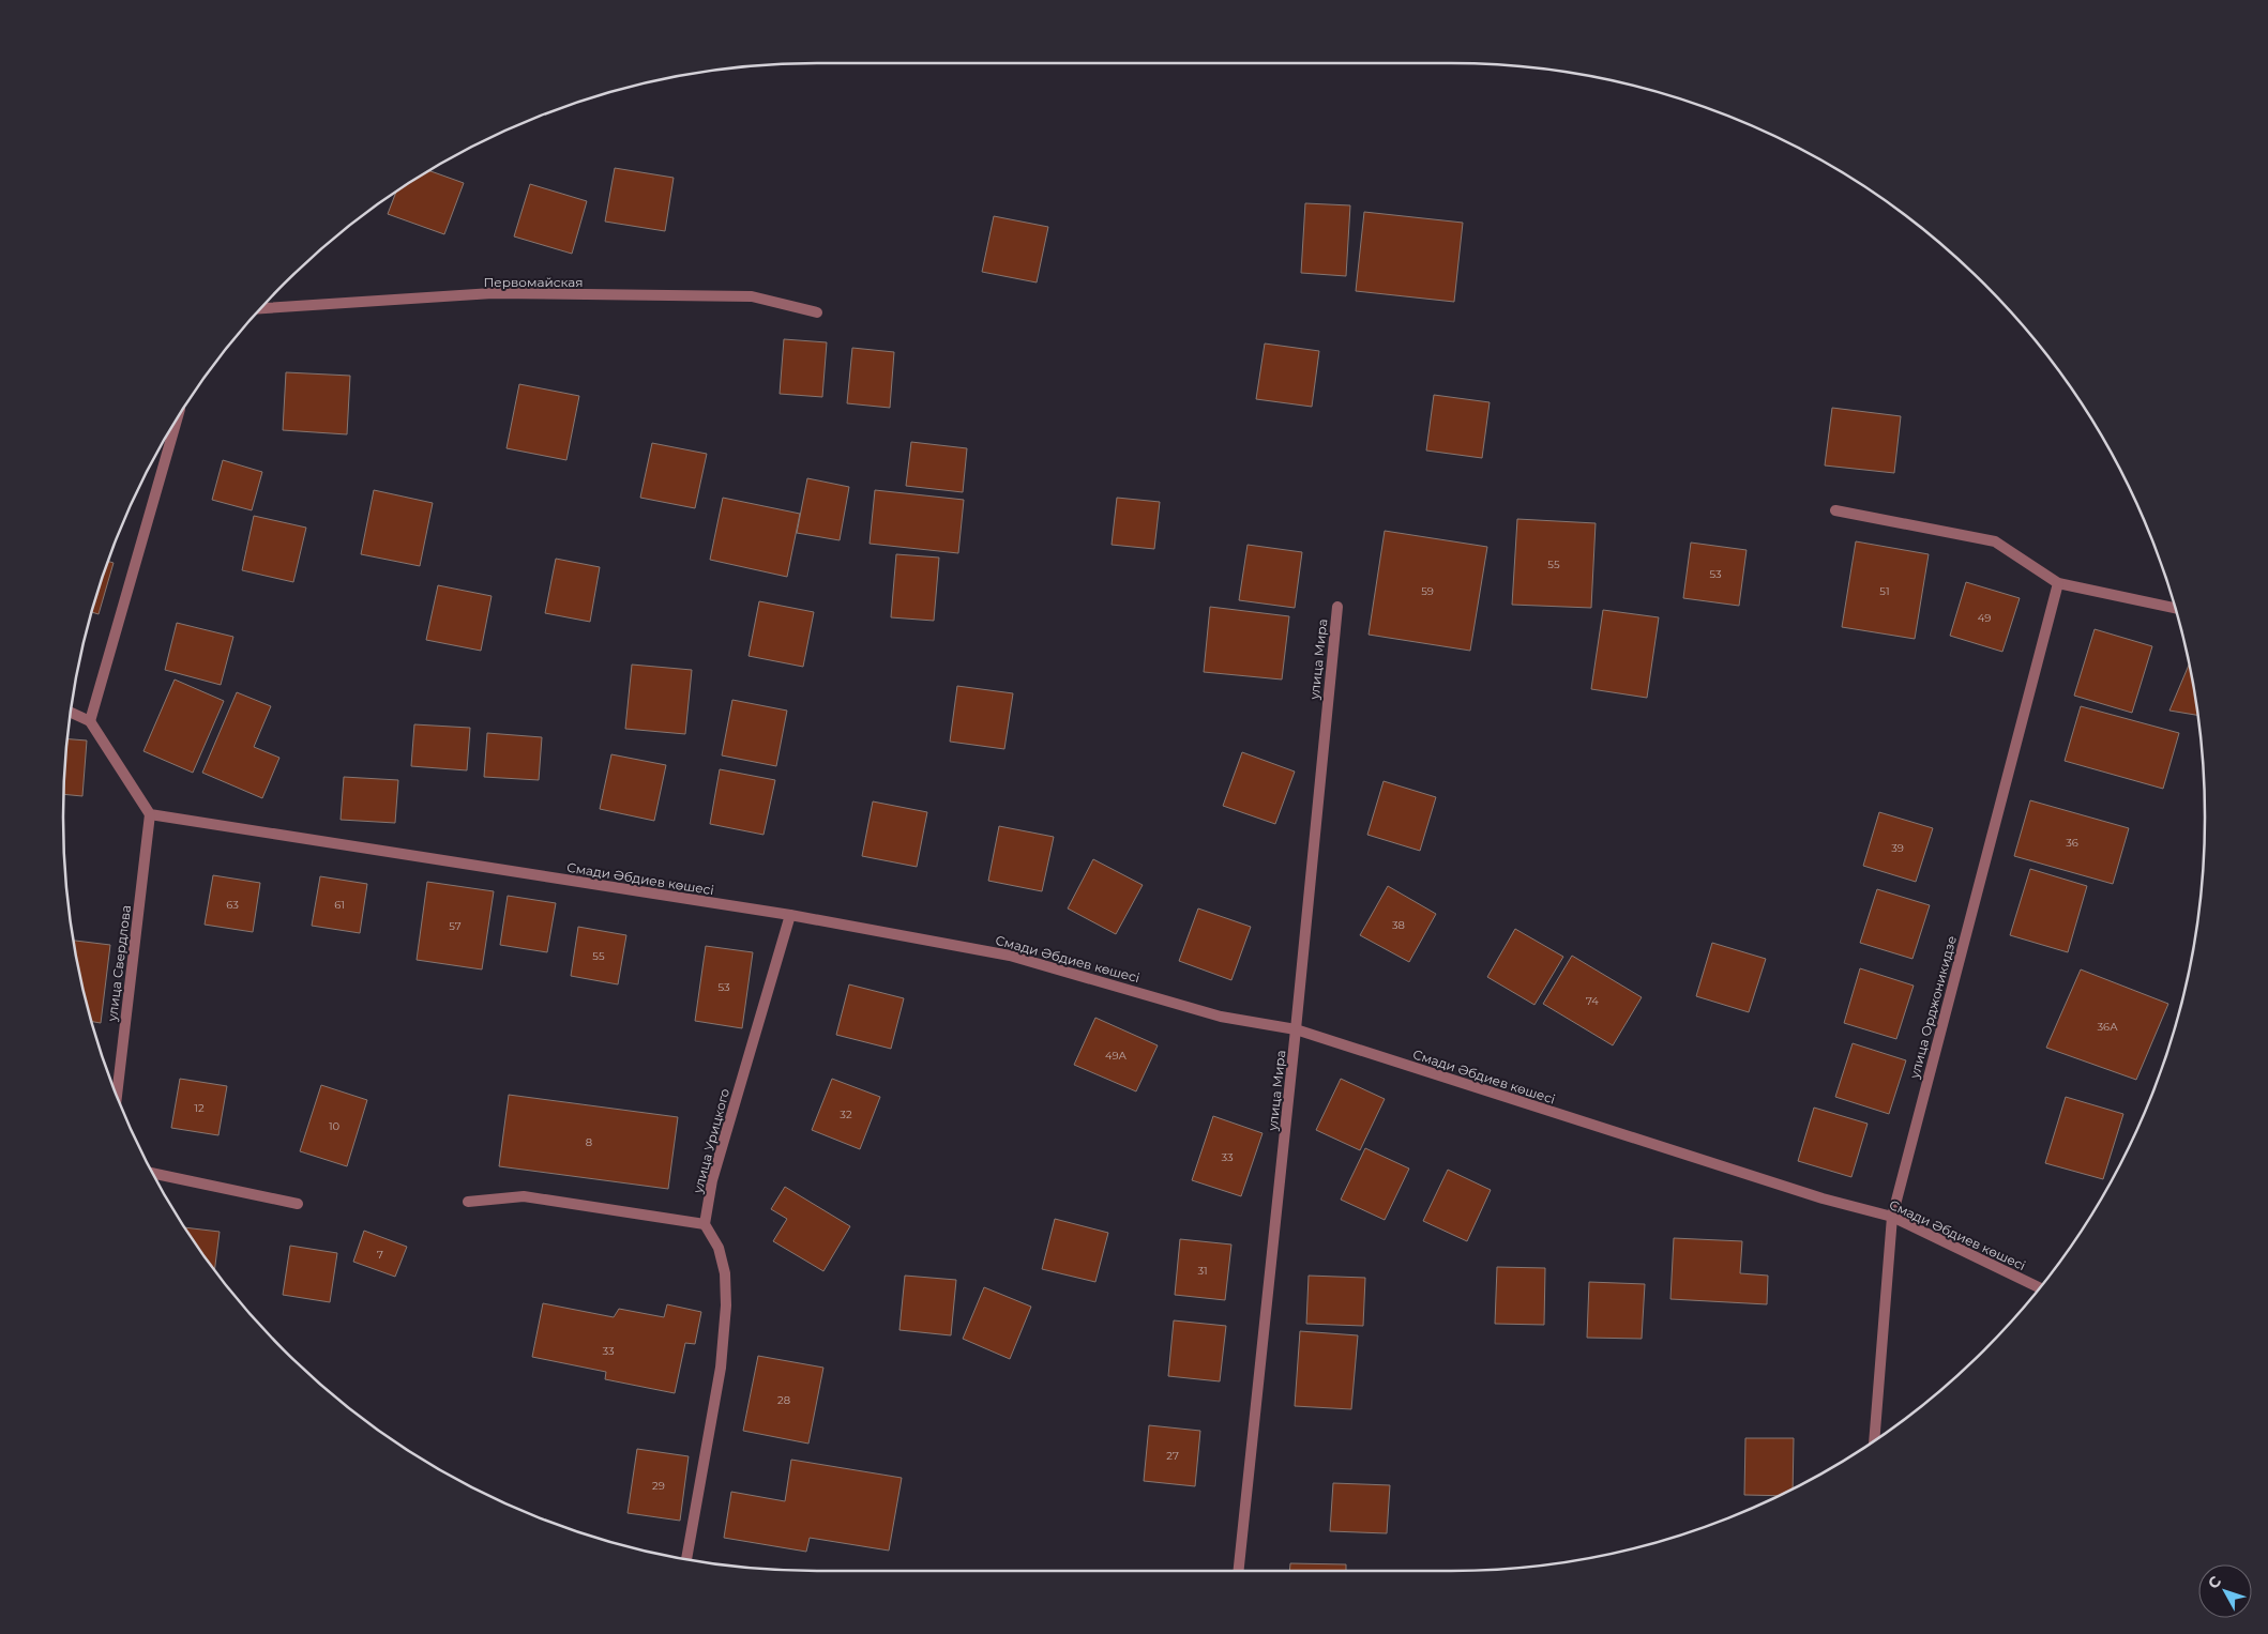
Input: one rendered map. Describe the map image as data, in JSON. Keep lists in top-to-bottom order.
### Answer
{
  "streets": {
    "street": [
      "Первомайская",
      "улица Мира",
      "Смади Әбдиев көшесі",
      "улица Свердлова",
      "улица Орджоникидзе",
      "улица Урицкого"
    ]
  },
  "crossings": [
    ["улица Мира", "Смади Әбдиев көшесі"],
    ["Смади Әбдиев көшесі", "улица Свердлова"],
    ["Смади Әбдиев көшесі", "улица Орджоникидзе"],
    ["Смади Әбдиев көшесі", "улица Урицкого"]
  ],
  "house_numbers": [
    "55",
    "53",
    "59",
    "51",
    "49",
    "36",
    "39",
    "63",
    "61",
    "38",
    "57",
    "55",
    "53",
    "74",
    "36А",
    "49А",
    "12",
    "32",
    "10",
    "8",
    "33",
    "7",
    "31",
    "33",
    "28",
    "27",
    "29"
  ],
  "north": "top left"
}
